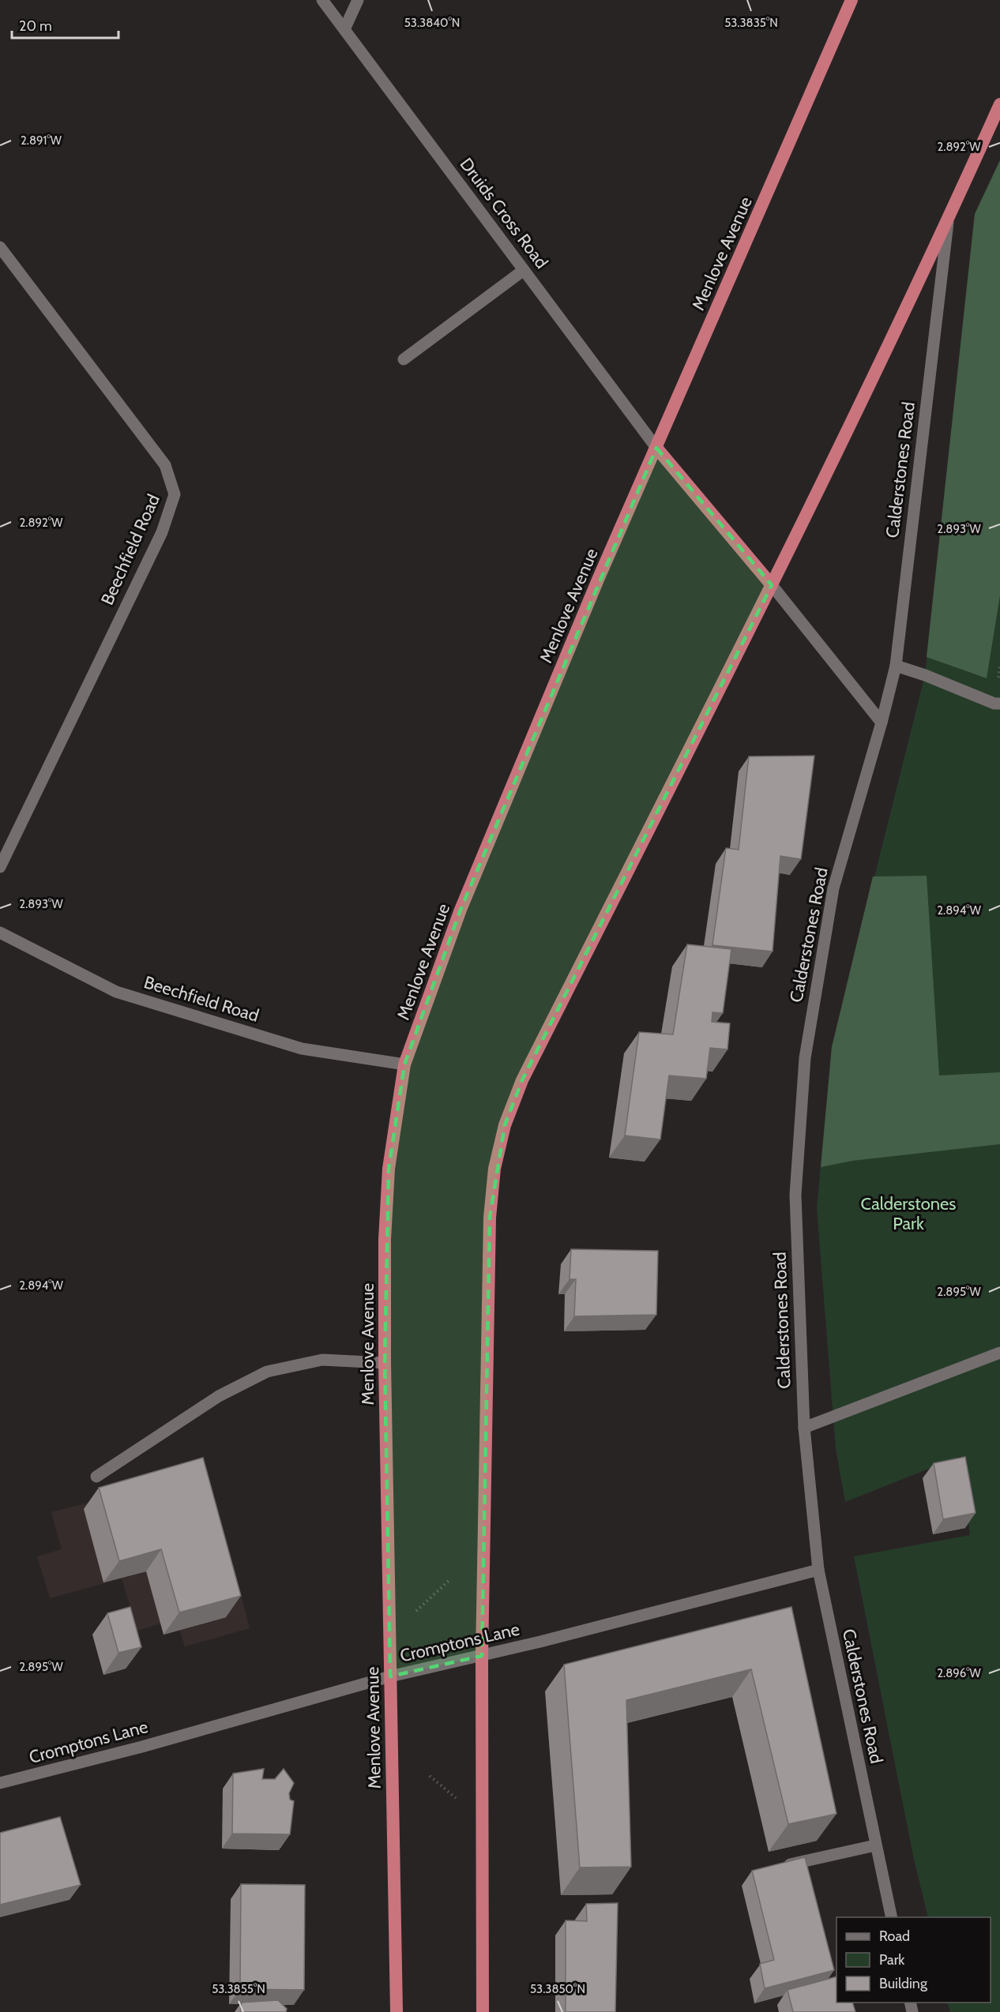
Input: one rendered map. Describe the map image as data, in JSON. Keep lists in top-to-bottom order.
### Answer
{
  "streets": {
    "highway": ["Menlove Avenue"],
    "street": [
      "Druids Cross Road",
      "Calderstones Road",
      "Beechfield Road",
      "Cromptons Lane"
    ]
  },
  "crossings": [
    ["Druids Cross Road", "Menlove Avenue"],
    ["Menlove Avenue", "Beechfield Road"],
    ["Menlove Avenue", "Cromptons Lane"],
    ["Calderstones Road", "Cromptons Lane"]
  ],
  "parks": ["Calderstones Park"],
  "legend": ["Road", "Park", "Building"],
  "scale_bar": "20 m",
  "coordinates": [
    "53.3840°N",
    "53.3835°N",
    "2.891°W",
    "2.892°W",
    "2.893°W",
    "2.894°W",
    "2.895°W",
    "2.896°W",
    "53.3855°N",
    "53.3850°N"
  ]
}
